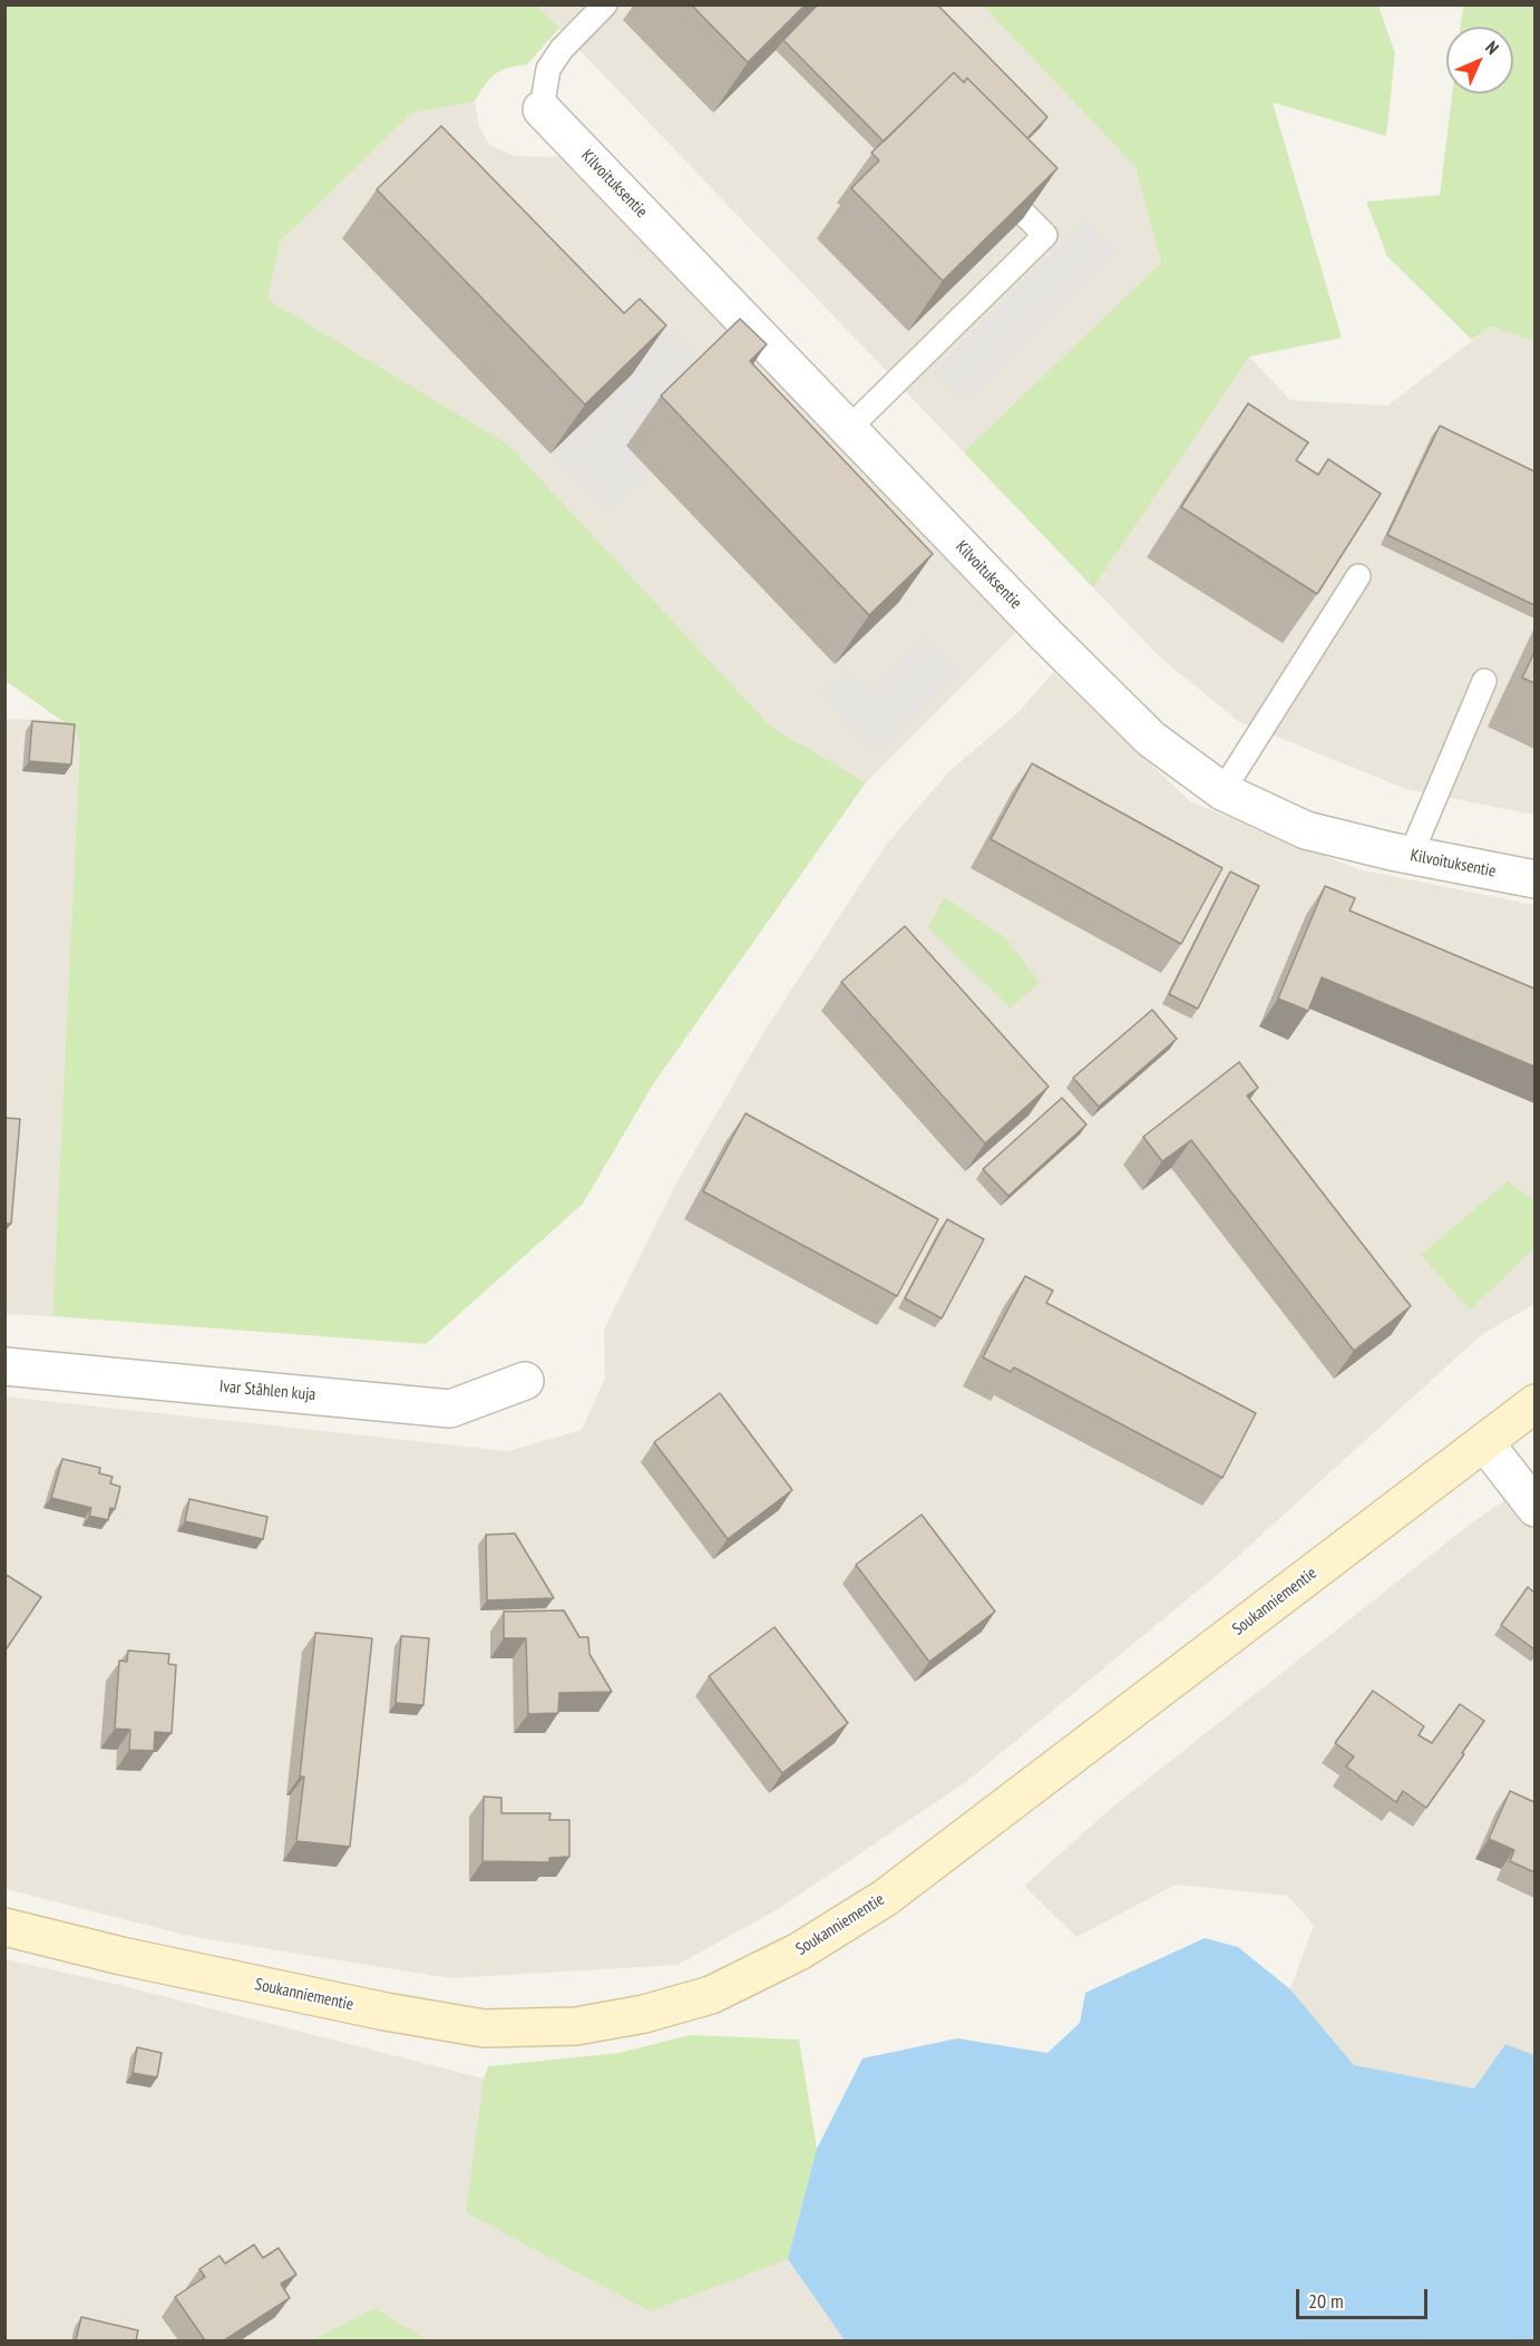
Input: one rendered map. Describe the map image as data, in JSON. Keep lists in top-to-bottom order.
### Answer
{
  "streets": {
    "street": ["Kilvoituksentie", "Ivar Ståhlen kuja", "Soukanniementie"]
  },
  "scale_bar": "20 m",
  "north": "top right"
}
